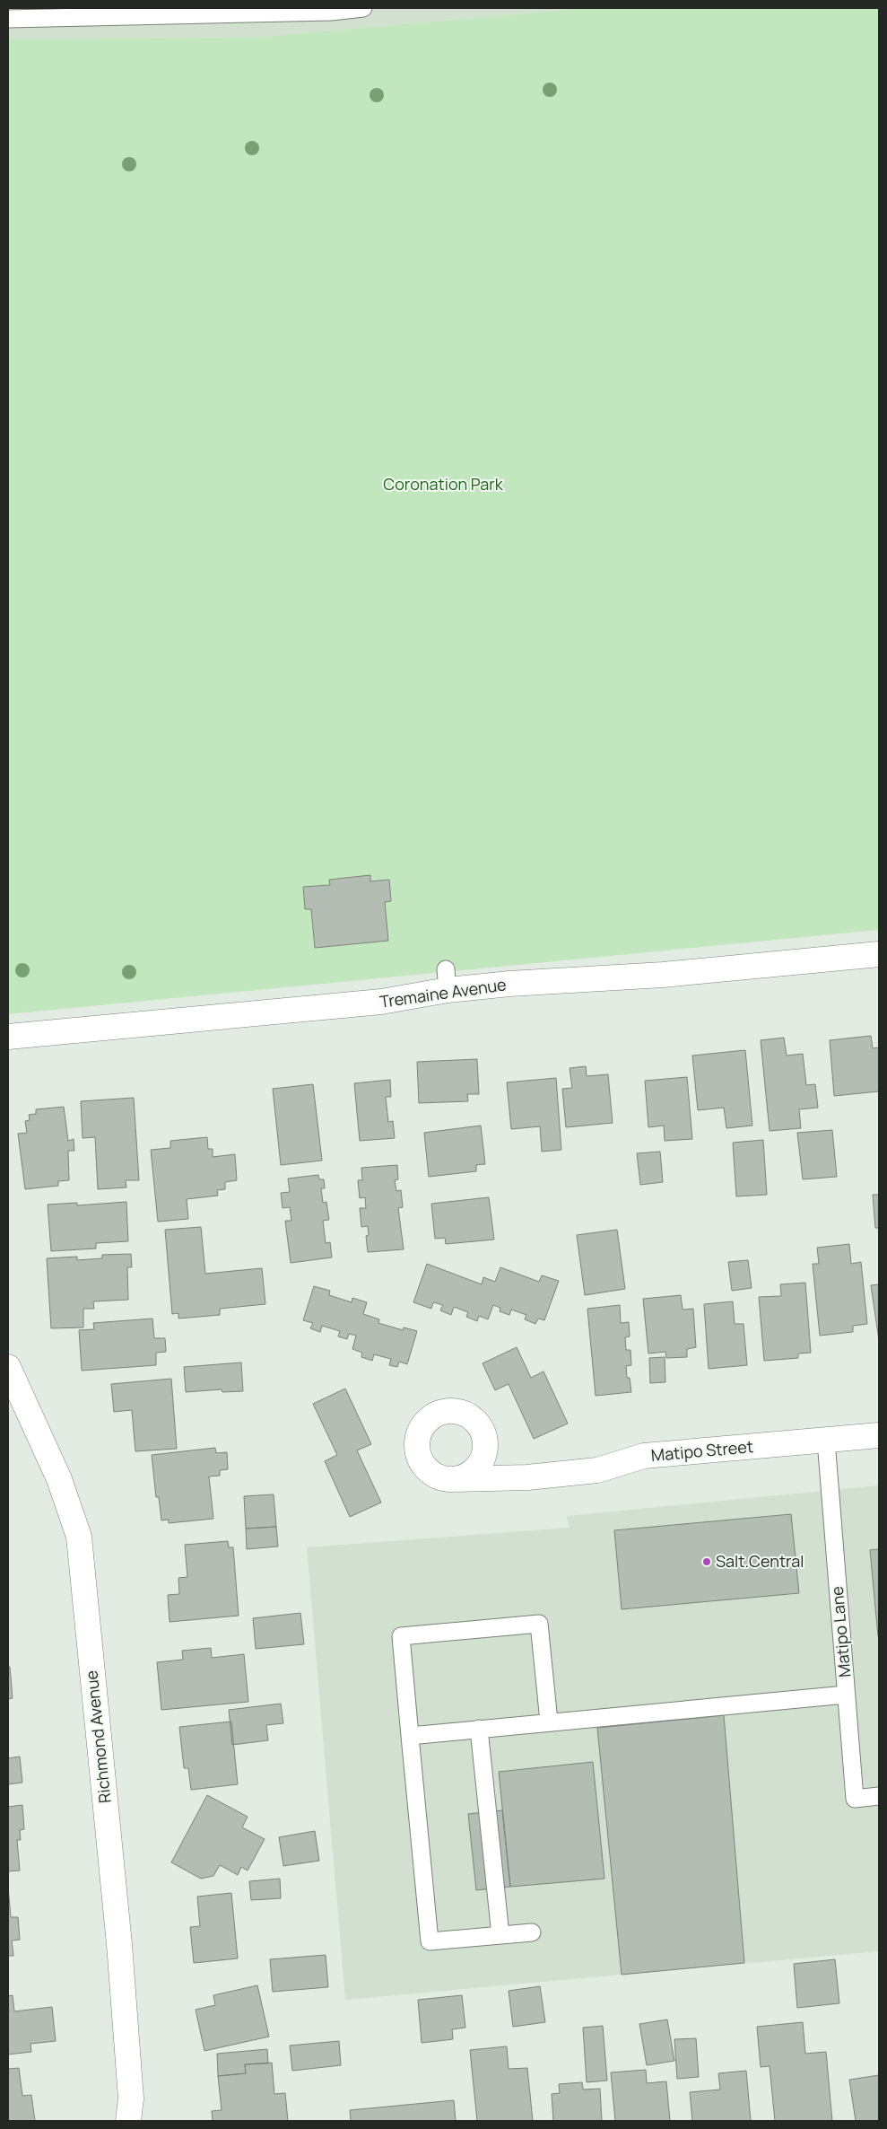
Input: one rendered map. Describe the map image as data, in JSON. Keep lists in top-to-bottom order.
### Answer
{
  "streets": {
    "street": ["Tremaine Avenue", "Matipo Street", "Richmond Avenue"],
    "lane": ["Matipo Lane"]
  },
  "crossings": [
    ["Matipo Street", "Matipo Lane"]
  ],
  "parks": ["Coronation Park"],
  "places": ["Salt.Central"]
}
